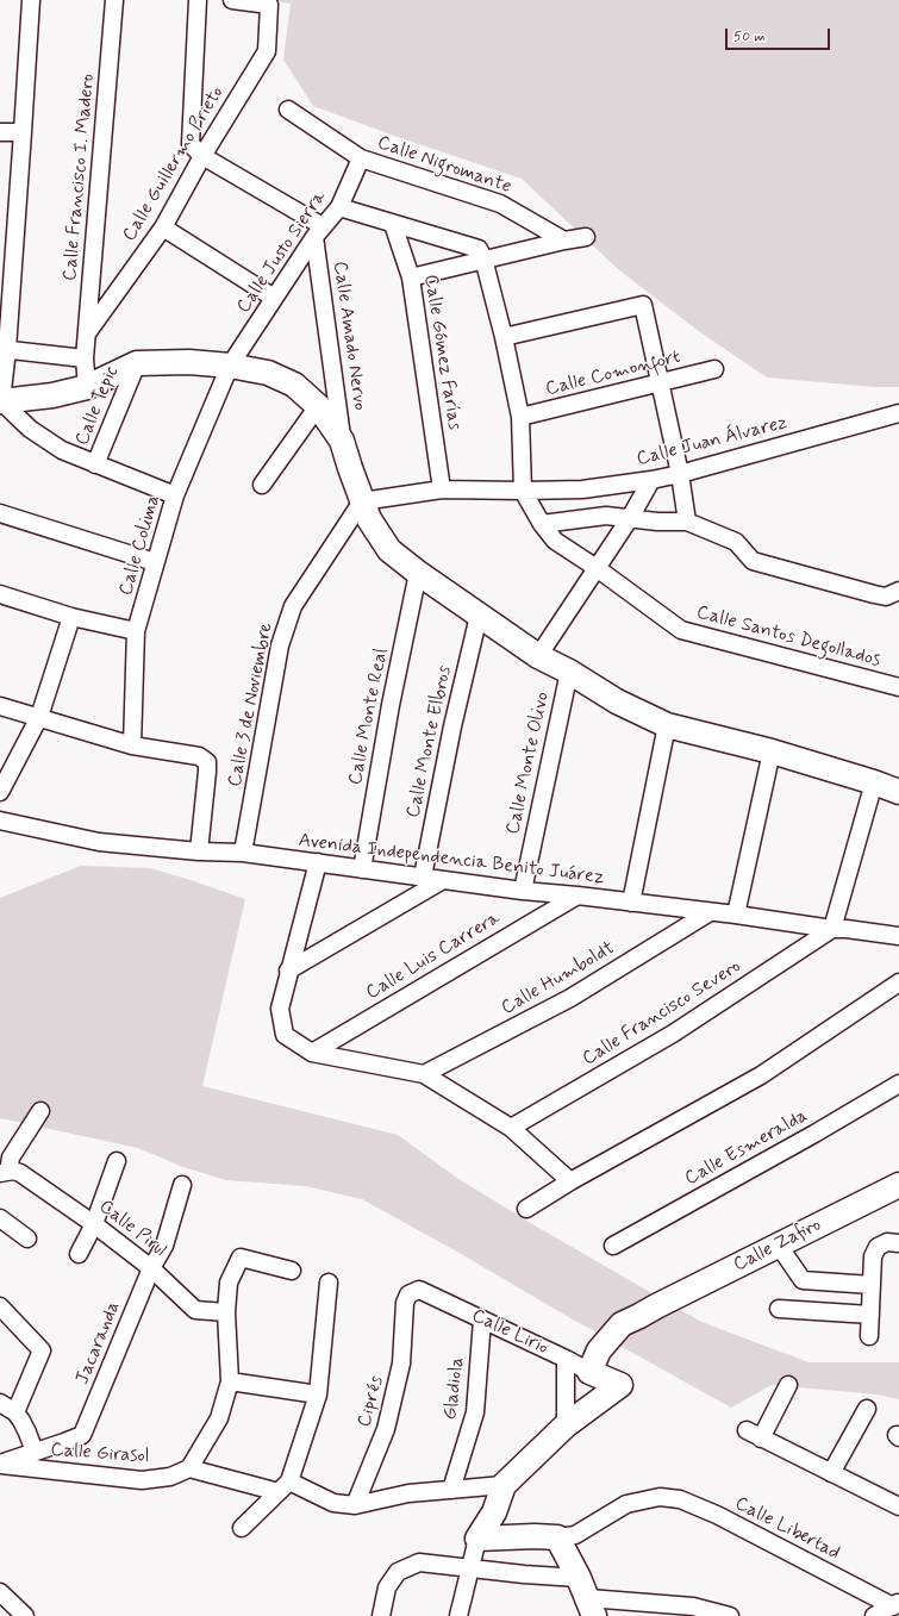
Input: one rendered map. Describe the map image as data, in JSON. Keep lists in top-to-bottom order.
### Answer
{
  "streets": {
    "street": [
      "Calle Guillermo Prieto",
      "Calle Nigromante",
      "Calle Francisco I. Madero",
      "Calle Justo Sierra",
      "Calle Amado Nervo",
      "Calle Gómez Farías",
      "Calle Comonfort",
      "Calle Tepic",
      "Calle Juan Álvarez",
      "Calle Colima",
      "Calle Santos Degollados",
      "Calle 3 de Noviembre",
      "Calle Monte Real",
      "Calle Monte Elbros",
      "Calle Monte Olivo",
      "Avenida Independencia Benito Juárez",
      "Calle Luis Carrera",
      "Calle Humboldt",
      "Calle Francisco Severo",
      "Calle Esmeralda",
      "Calle Pirul",
      "Calle Zafiro",
      "Calle Lirio",
      "Jacaranda",
      "Gladiola",
      "Ciprés",
      "Calle Girasol",
      "Calle Libertad"
    ]
  },
  "crossings": [
    ["Calle Guillermo Prieto", "Calle Francisco I. Madero"],
    ["Calle Nigromante", "Calle Justo Sierra"],
    ["Calle Justo Sierra", "Calle Amado Nervo"],
    ["Calle Justo Sierra", "Calle Colima"],
    ["Calle Gómez Farías", "Calle Juan Álvarez"],
    ["Calle Juan Álvarez", "Calle Santos Degollados"],
    ["Calle Juan Álvarez", "Calle 3 de Noviembre"],
    ["Calle 3 de Noviembre", "Avenida Independencia Benito Juárez"],
    ["Calle Monte Real", "Avenida Independencia Benito Juárez"],
    ["Calle Monte Elbros", "Avenida Independencia Benito Juárez"],
    ["Calle Monte Olivo", "Avenida Independencia Benito Juárez"],
    ["Avenida Independencia Benito Juárez", "Calle Luis Carrera"],
    ["Avenida Independencia Benito Juárez", "Calle Humboldt"],
    ["Avenida Independencia Benito Juárez", "Calle Francisco Severo"],
    ["Calle Pirul", "Jacaranda"],
    ["Calle Zafiro", "Calle Lirio"],
    ["Calle Lirio", "Gladiola"],
    ["Calle Lirio", "Ciprés"],
    ["Jacaranda", "Calle Girasol"]
  ],
  "scale_bar": "50 m"
}
